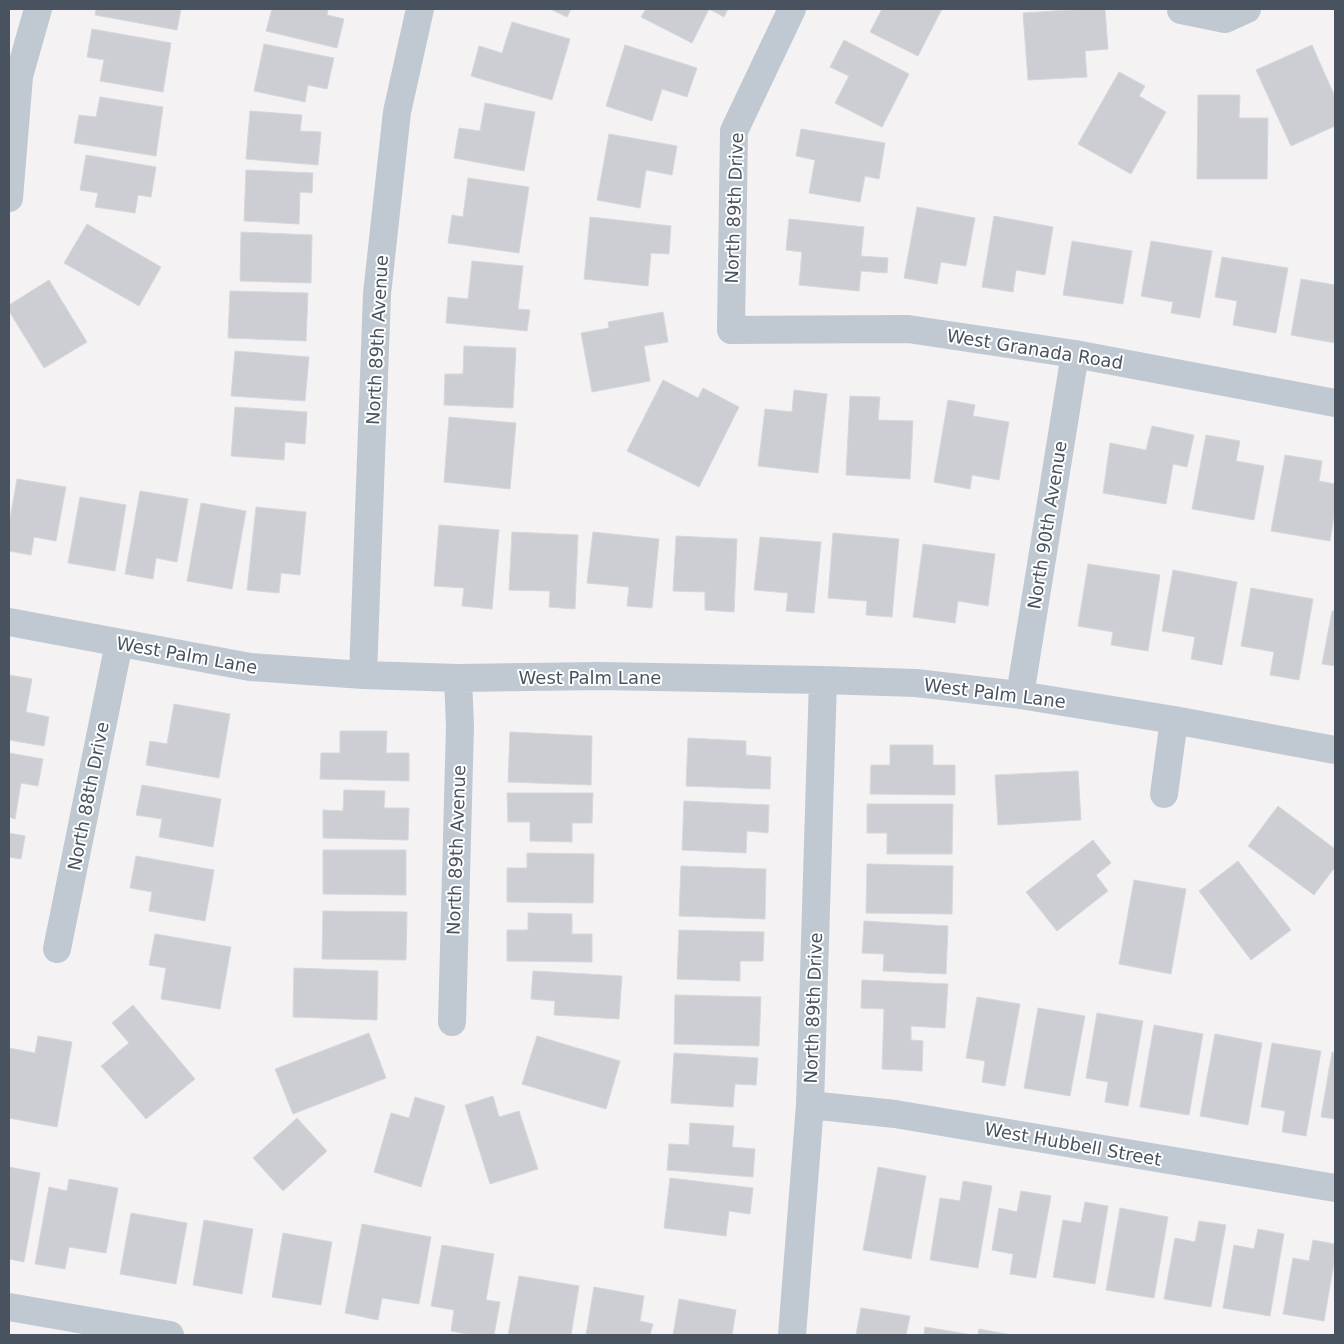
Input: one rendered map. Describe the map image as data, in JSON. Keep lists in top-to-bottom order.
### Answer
{
  "streets": {
    "street": [
      "North 89th Drive",
      "North 89th Avenue",
      "West Granada Road",
      "North 90th Avenue",
      "West Palm Lane",
      "North 88th Drive",
      "West Hubbell Street"
    ]
  },
  "crossings": [
    ["North 89th Drive", "West Granada Road"],
    ["North 89th Drive", "West Palm Lane"],
    ["North 89th Drive", "West Hubbell Street"],
    ["North 89th Avenue", "West Palm Lane"],
    ["West Granada Road", "North 90th Avenue"],
    ["North 90th Avenue", "West Palm Lane"],
    ["West Palm Lane", "North 88th Drive"]
  ]
}
